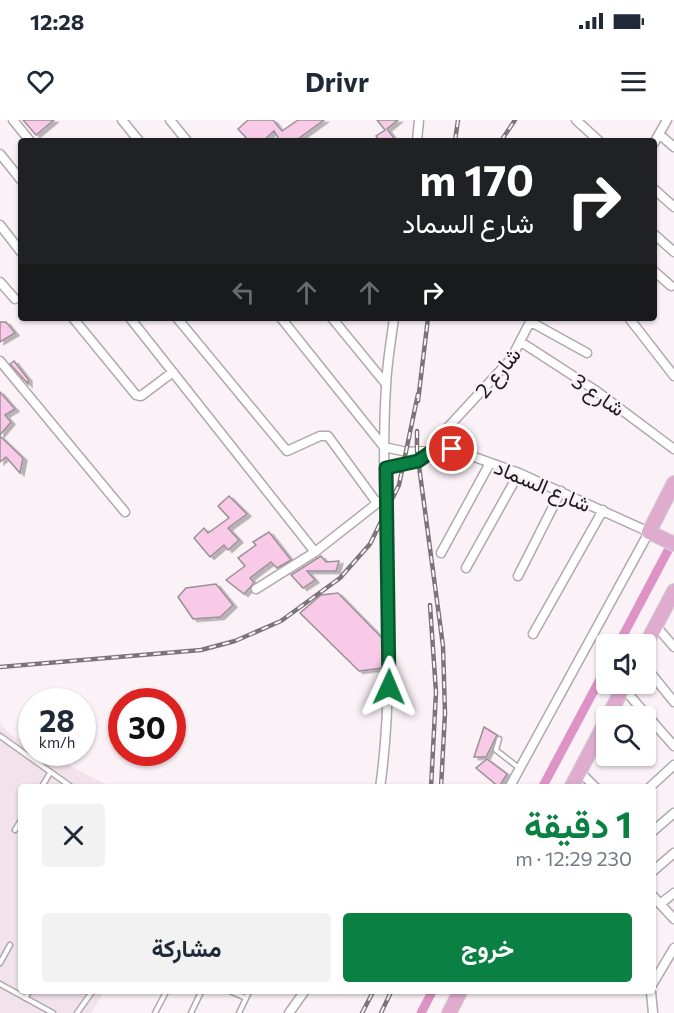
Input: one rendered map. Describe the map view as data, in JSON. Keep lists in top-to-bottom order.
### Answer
{
  "streets": {
    "street": ["شارع 2", "شارع 3", "شارع السماد"]
  },
  "crossings": [
    ["شارع 2", "شارع 3"],
    ["شارع 2", "شارع السماد"]
  ],
  "page": {
    "status": "12:28",
    "header": "Drivr",
    "turn": ["170 m", "شارع السماد"],
    "speed": "28 km/h",
    "limit": "30",
    "heading": ["1 دقيقة", "230 m · 12:29"],
    "buttons": ["خروج", "مشاركة"]
  }
}
